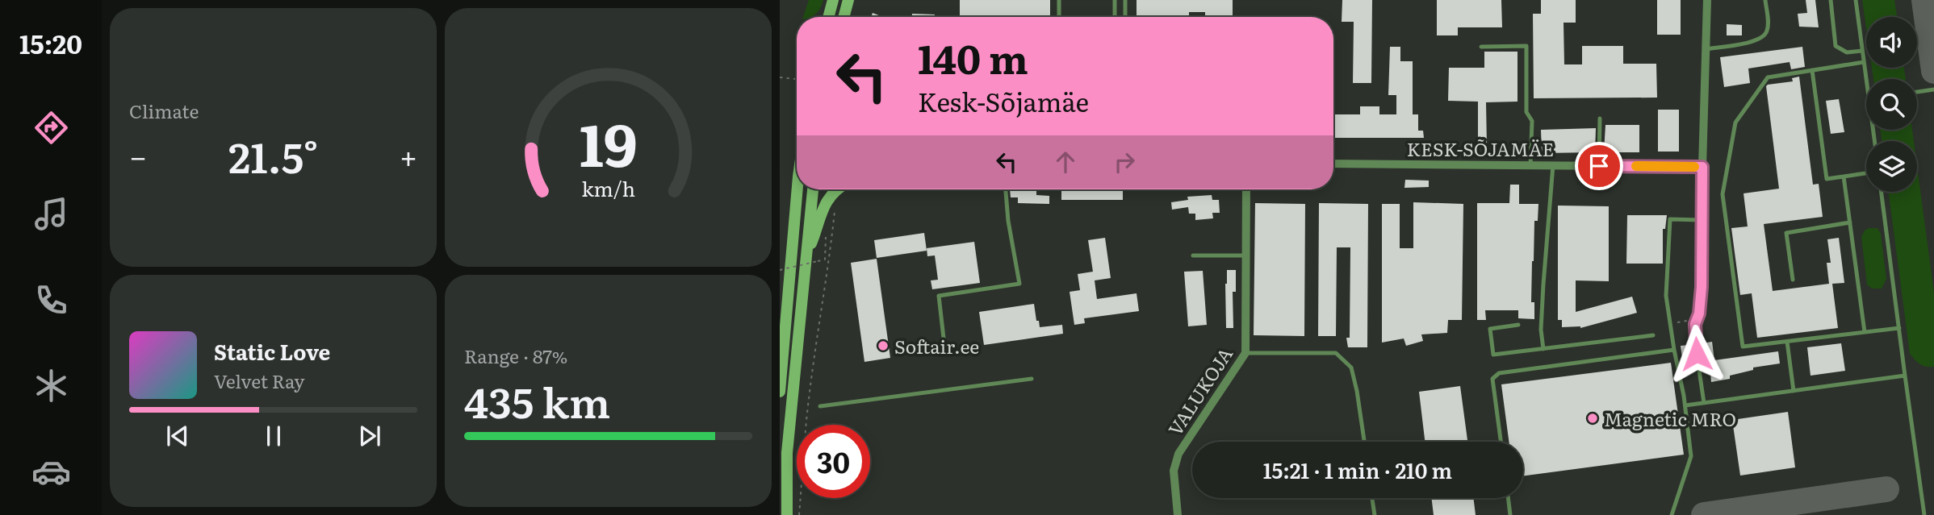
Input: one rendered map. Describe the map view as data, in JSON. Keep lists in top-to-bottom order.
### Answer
{
  "streets": {
    "street": ["KESK-SÕJAMÄE", "VALUKOJA"]
  },
  "places": ["Softair.ee", "Magnetic MRO"],
  "page": {
    "tabs": "15:20",
    "tile": [
      "Climate",
      ["Range · 87%", "435 km"]
    ],
    "turn": ["140 m", "Kesk-Sõjamäe"],
    "heat": ["−", "21.5°", "+"],
    "song": ["Static Love", "Velvet Ray"],
    "limit": "30",
    "trip": "15:21 · 1 min · 210 m",
    "gauge": ["19", "km/h"]
  }
}
